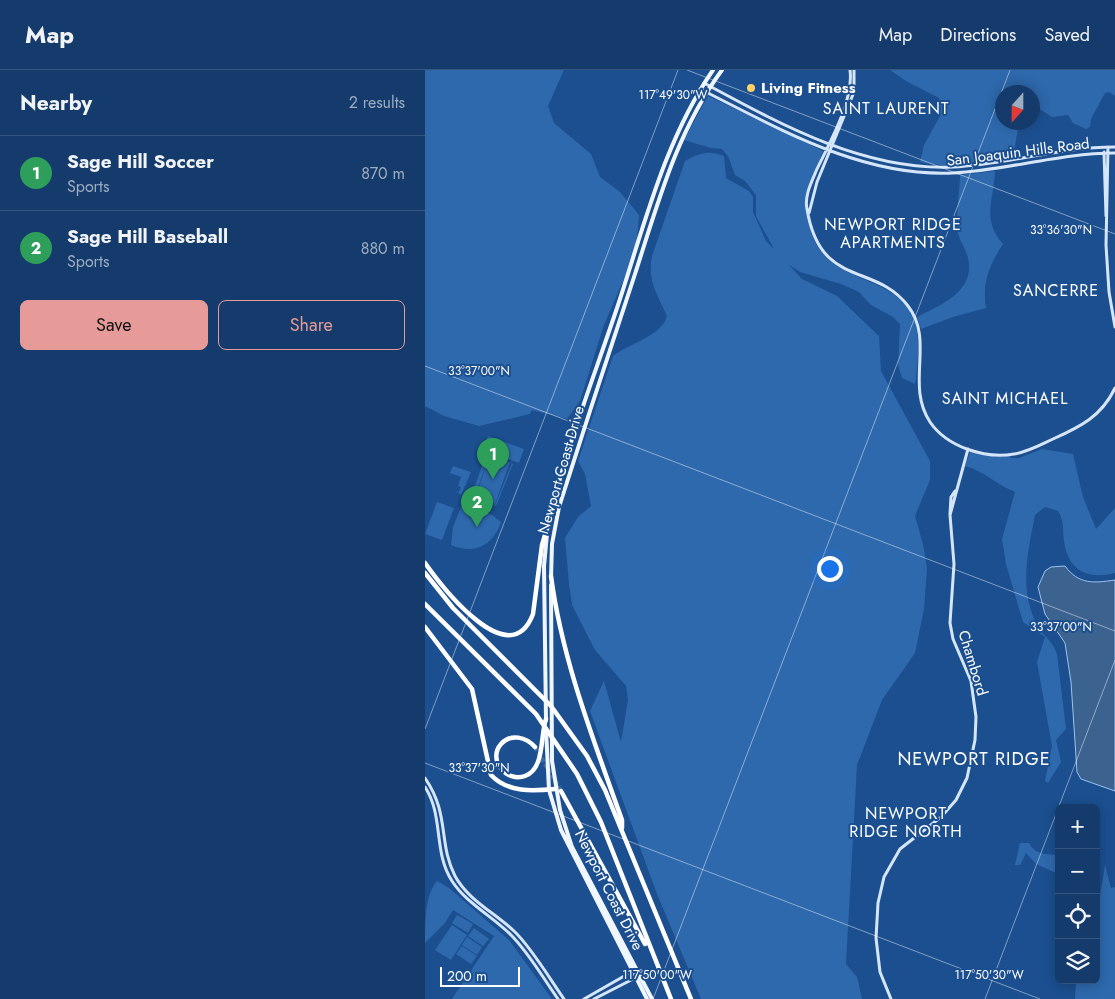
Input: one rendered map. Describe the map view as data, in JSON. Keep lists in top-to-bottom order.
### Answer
{
  "streets": {
    "main road": ["Newport Coast Drive"],
    "street": ["San Joaquin Hills Road", "Chambord"]
  },
  "crossings": [
    ["San Joaquin Hills Road", "Newport Coast Drive"]
  ],
  "districts": [
    "SAINT LAURENT",
    "NEWPORT RIDGE APARTMENTS",
    "SANCERRE",
    "SAINT MICHAEL",
    "NEWPORT RIDGE",
    "NEWPORT RIDGE NORTH"
  ],
  "places": ["Living Fitness"],
  "scale_bar": "200 m",
  "north": "bottom",
  "page": {
    "header": "Map",
    "nav": ["Map", "Directions", "Saved"],
    "heading": ["Nearby", "2 results"],
    "list": [
      {
        "mark": "1",
        "name": "Sage Hill Soccer",
        "note": "Sports",
        "value": "870 m"
      },
      {
        "mark": "2",
        "name": "Sage Hill Baseball",
        "note": "Sports",
        "value": "880 m"
      }
    ],
    "buttons": ["Save", "Share"],
    "pins": ["1", "2"],
    "map_buttons": ["+", "−"],
    "scale": "200 m"
  },
  "coordinates": [
    "117°49'30\"W",
    "33°36'30\"N",
    "33°37'00\"N",
    "33°37'30\"N",
    "117°50'00\"W",
    "117°50'30\"W"
  ]
}
